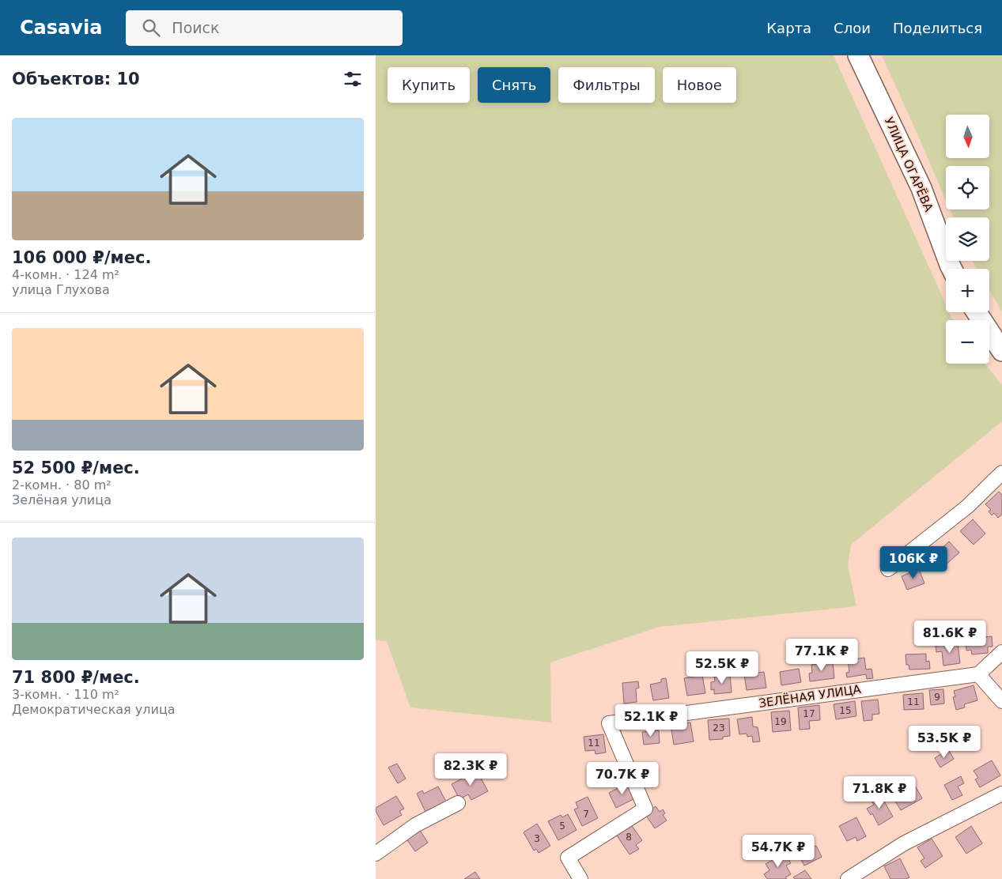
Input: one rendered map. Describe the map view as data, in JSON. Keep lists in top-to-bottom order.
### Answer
{
  "streets": {
    "main road": ["УЛИЦА ОГАРЁВА"],
    "street": ["ЗЕЛЁНАЯ УЛИЦА"]
  },
  "house_numbers": [
    "9",
    "11",
    "15",
    "17",
    "19",
    "23",
    "11",
    "7",
    "5",
    "8",
    "3"
  ],
  "north": "bottom",
  "page": {
    "header": "Casavia",
    "search": "Поиск",
    "nav": ["Карта", "Слои", "Поделиться"],
    "heading": "Объектов: 10",
    "chip": [
      "Купить",
      "Снять",
      "Фильтры",
      "Новое"
    ],
    "list": [
      {
        "name": "106 000 ₽/мес.",
        "note": "4-комн. · 124 m² · улица Глухова"
      },
      {
        "name": "52 500 ₽/мес.",
        "note": "2-комн. · 80 m² · Зелёная улица"
      },
      {
        "name": "71 800 ₽/мес.",
        "note": "3-комн. · 110 m² · Демократическая улица"
      }
    ],
    "map_buttons": ["+", "−"],
    "price": [
      "106K ₽",
      "81.6K ₽",
      "77.1K ₽",
      "52.5K ₽",
      "52.1K ₽",
      "53.5K ₽",
      "82.3K ₽",
      "70.7K ₽",
      "71.8K ₽",
      "54.7K ₽"
    ]
  }
}
